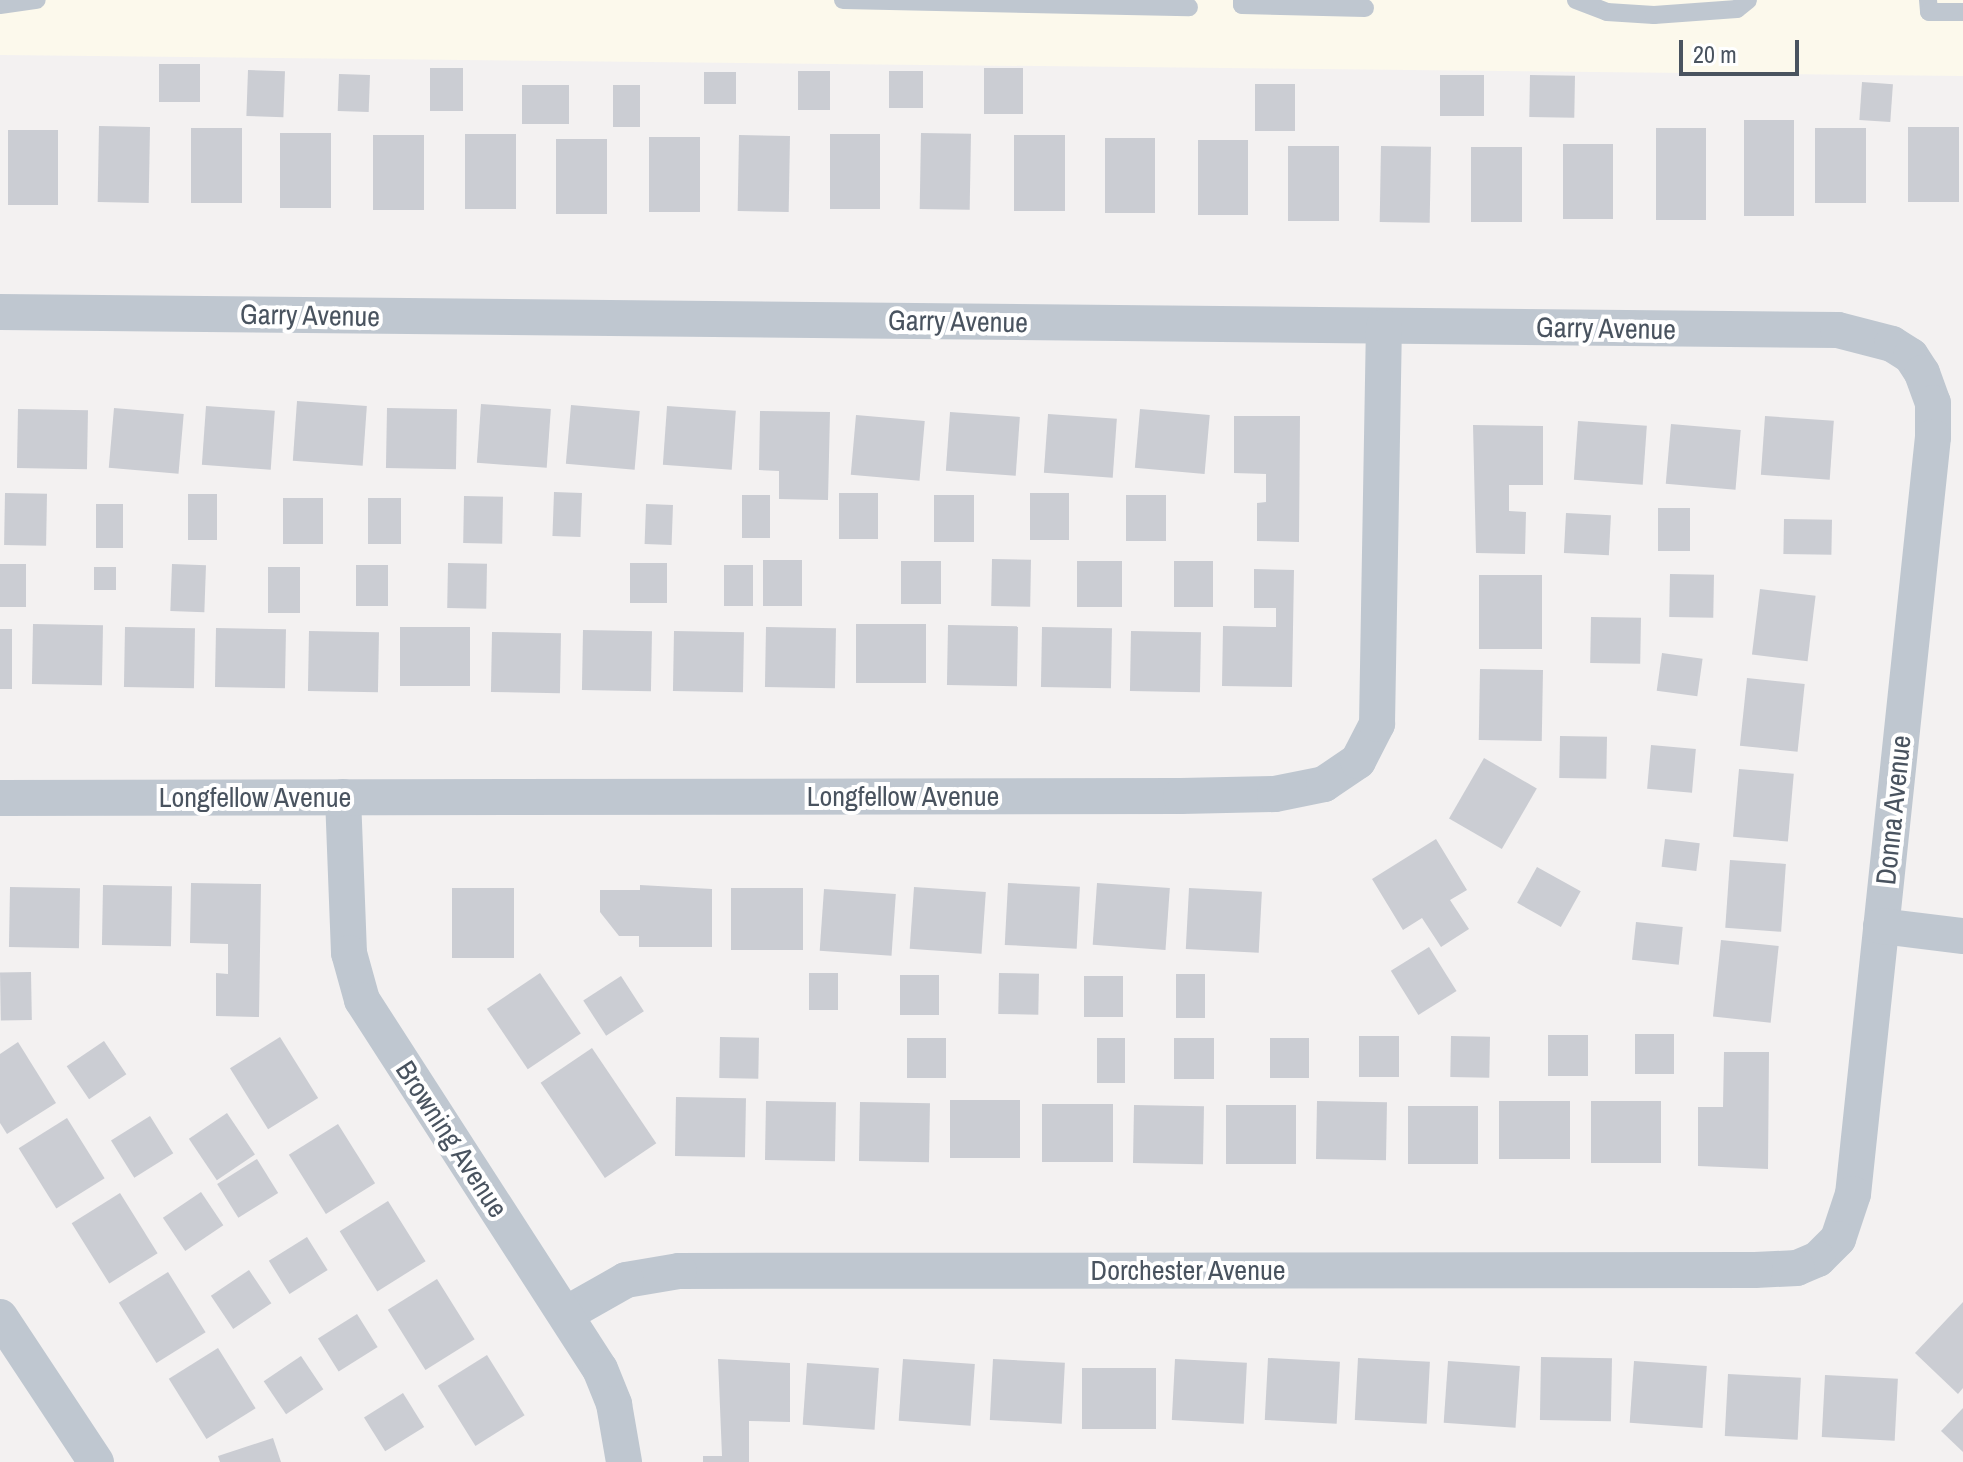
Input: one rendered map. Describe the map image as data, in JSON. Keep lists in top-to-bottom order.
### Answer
{
  "streets": {
    "street": [
      "Garry Avenue",
      "Longfellow Avenue",
      "Donna Avenue",
      "Browning Avenue",
      "Dorchester Avenue"
    ]
  },
  "crossings": [
    ["Garry Avenue", "Longfellow Avenue"],
    ["Garry Avenue", "Donna Avenue"],
    ["Longfellow Avenue", "Browning Avenue"],
    ["Donna Avenue", "Dorchester Avenue"],
    ["Browning Avenue", "Dorchester Avenue"]
  ],
  "scale_bar": "20 m"
}
